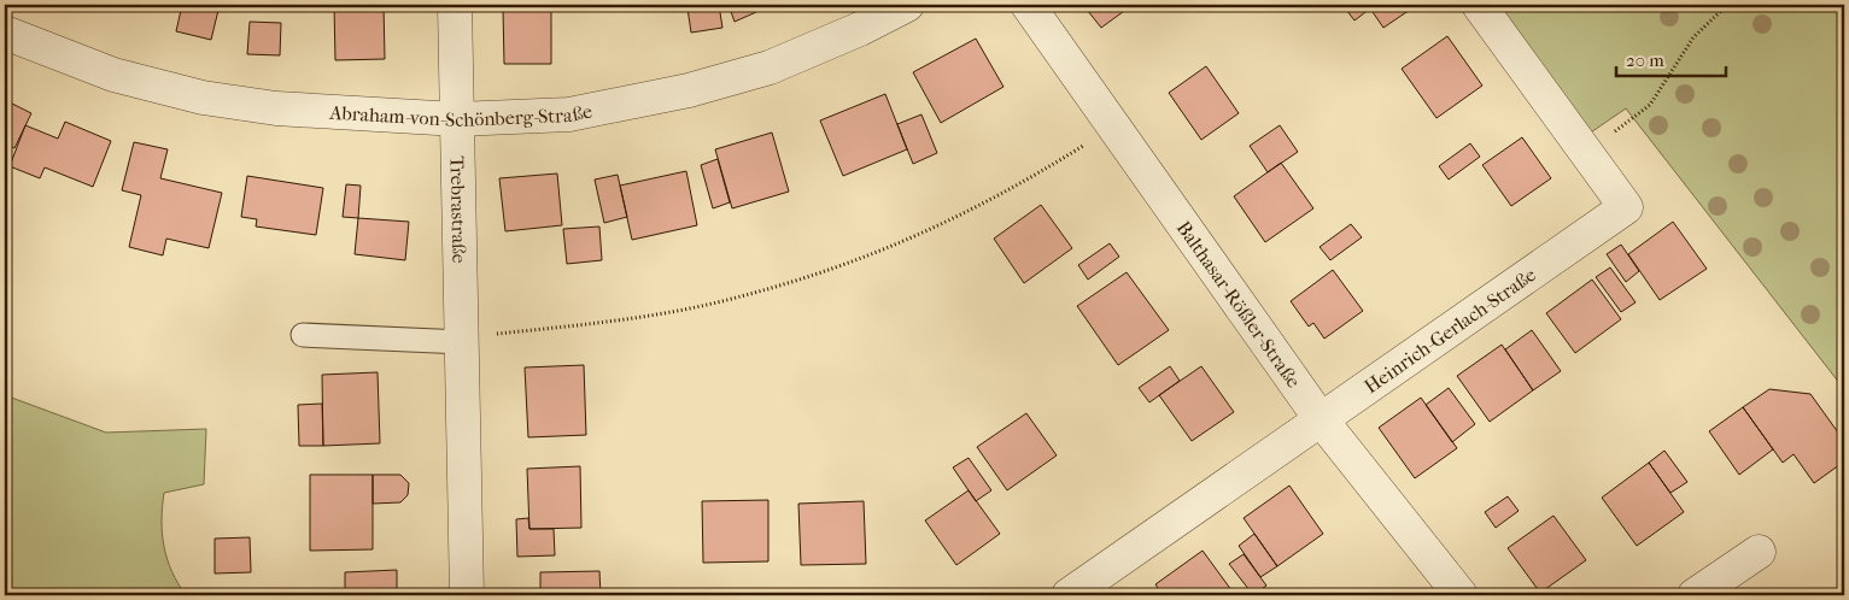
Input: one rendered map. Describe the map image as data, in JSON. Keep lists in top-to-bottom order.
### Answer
{
  "streets": {
    "street": [
      "Abraham-von-Schönberg-Straße",
      "Trebrastraße",
      "Balthasar-Rößler-Straße",
      "Heinrich-Gerlach-Straße"
    ]
  },
  "crossings": [
    ["Abraham-von-Schönberg-Straße", "Trebrastraße"],
    ["Balthasar-Rößler-Straße", "Heinrich-Gerlach-Straße"]
  ],
  "scale_bar": "20 m"
}
